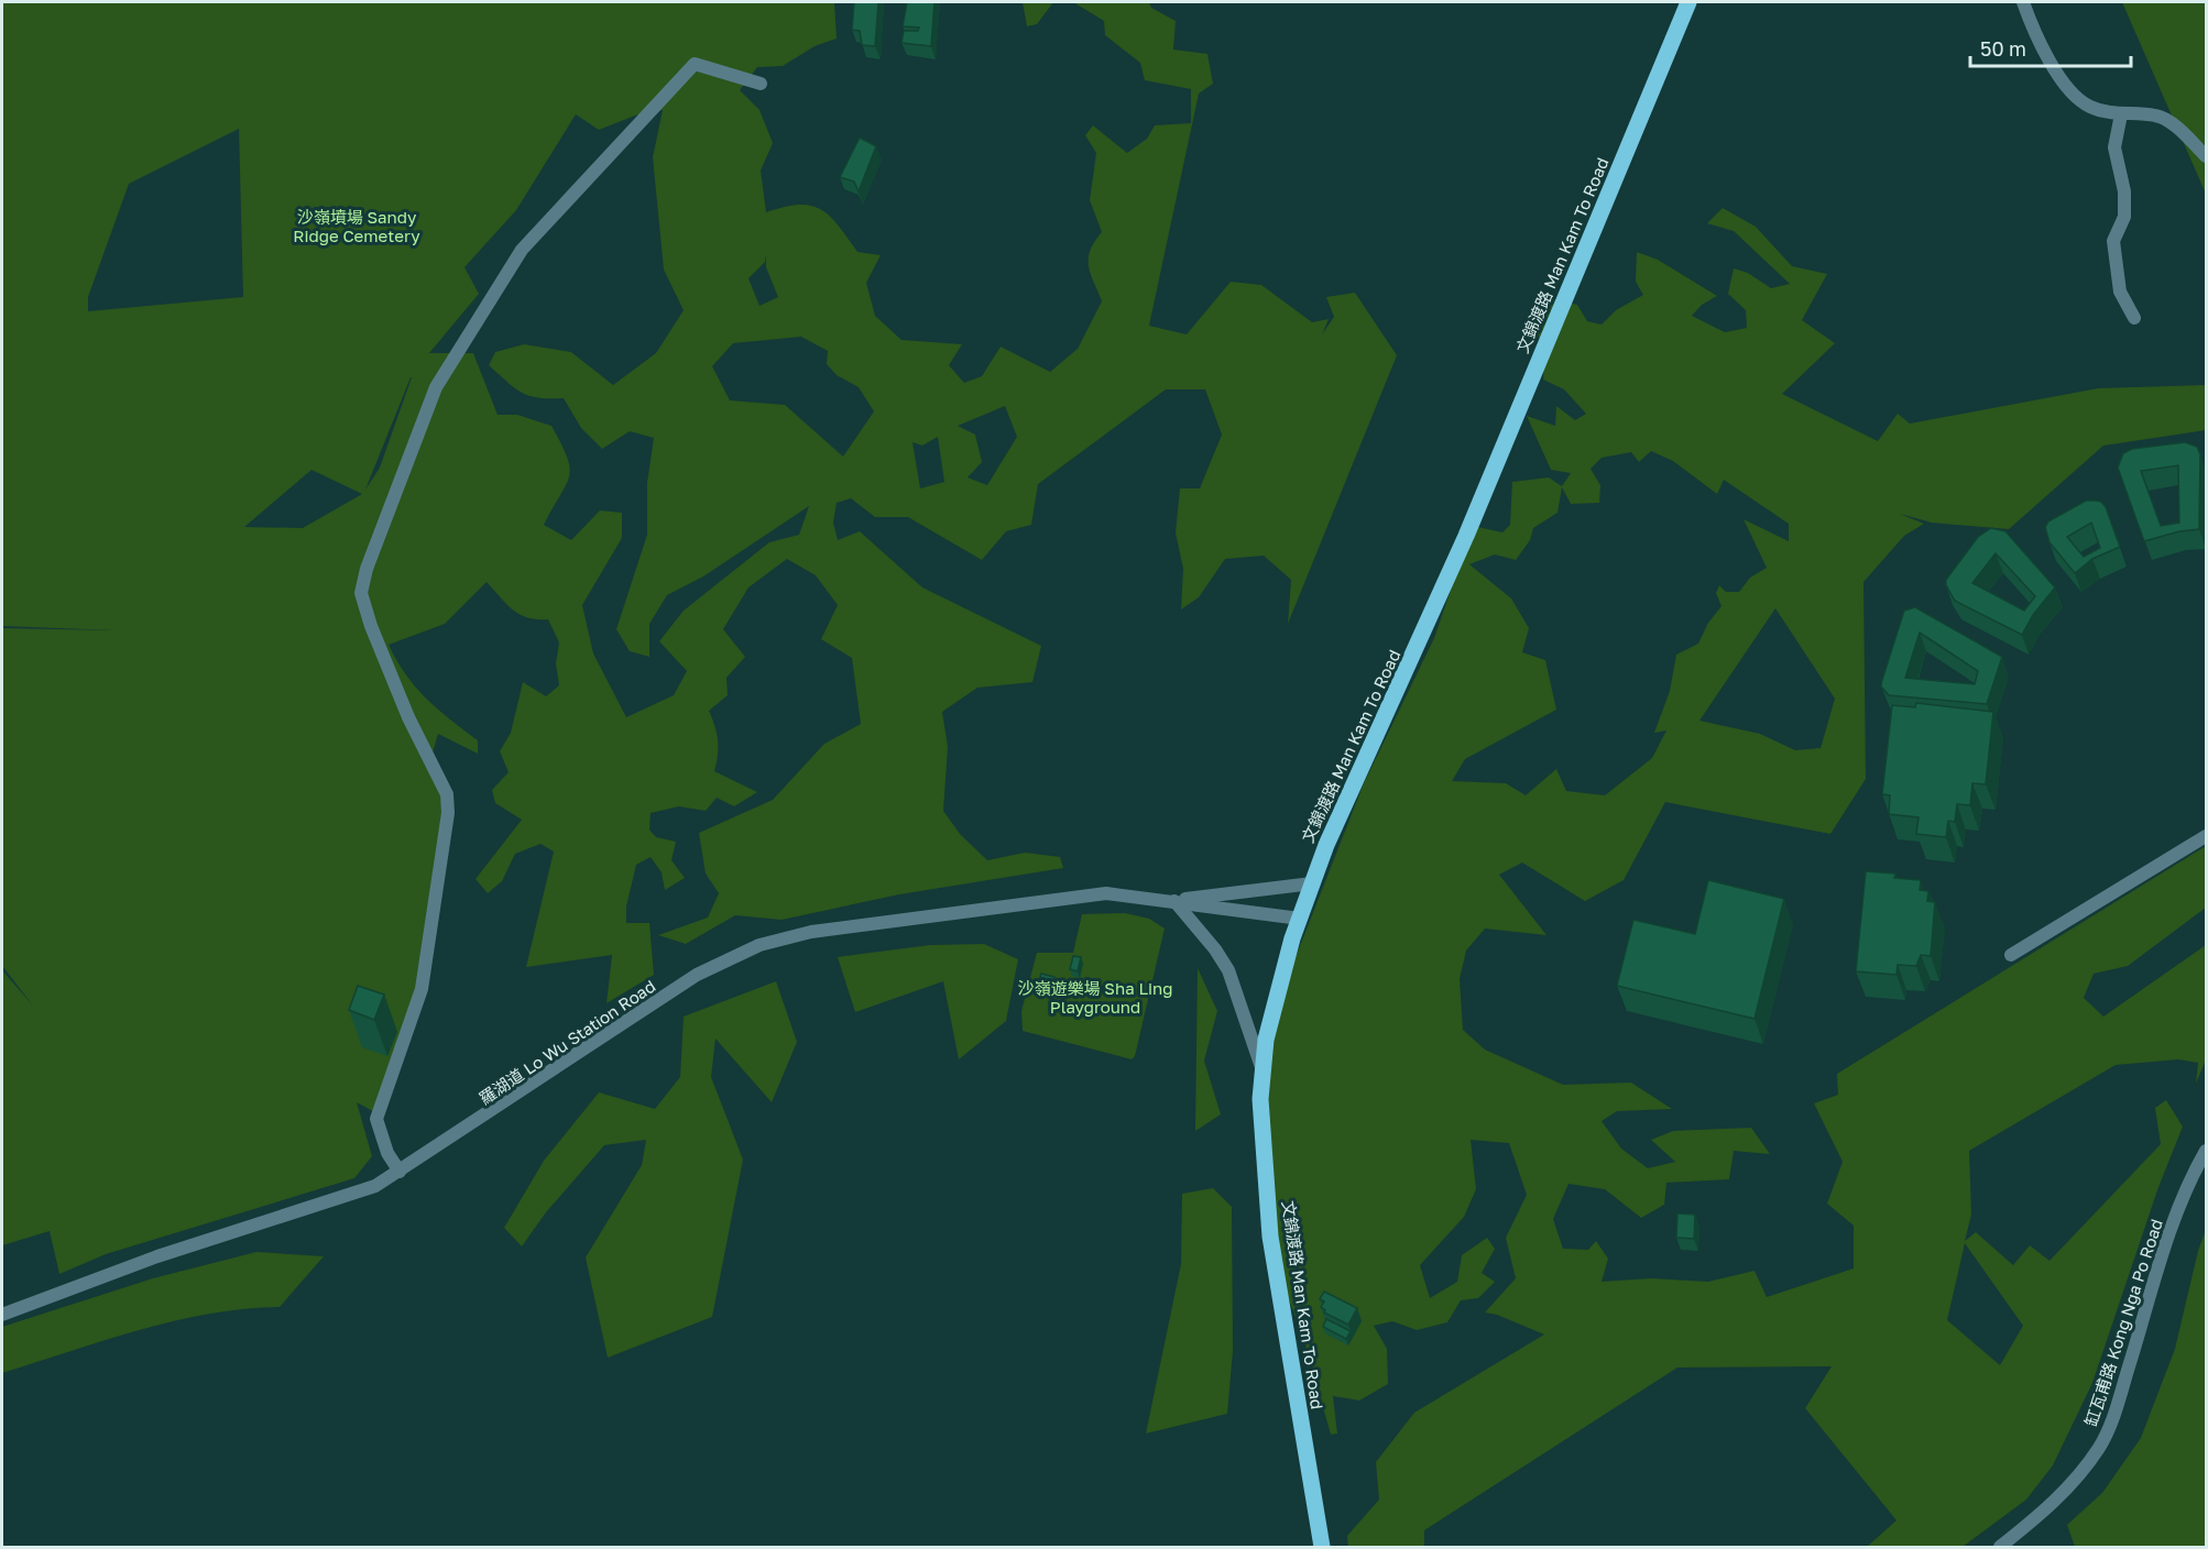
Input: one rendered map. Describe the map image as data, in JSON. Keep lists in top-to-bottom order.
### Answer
{
  "streets": {
    "main road": ["文錦渡路 Man Kam To Road"],
    "street": ["羅湖道 Lo Wu Station Road", "缸瓦甫路 Kong Nga Po Road"]
  },
  "crossings": [
    ["文錦渡路 Man Kam To Road", "羅湖道 Lo Wu Station Road"]
  ],
  "parks": ["沙嶺墳場 Sandy Ridge Cemetery", "沙嶺遊樂場 Sha Ling Playground"],
  "scale_bar": "50 m"
}
